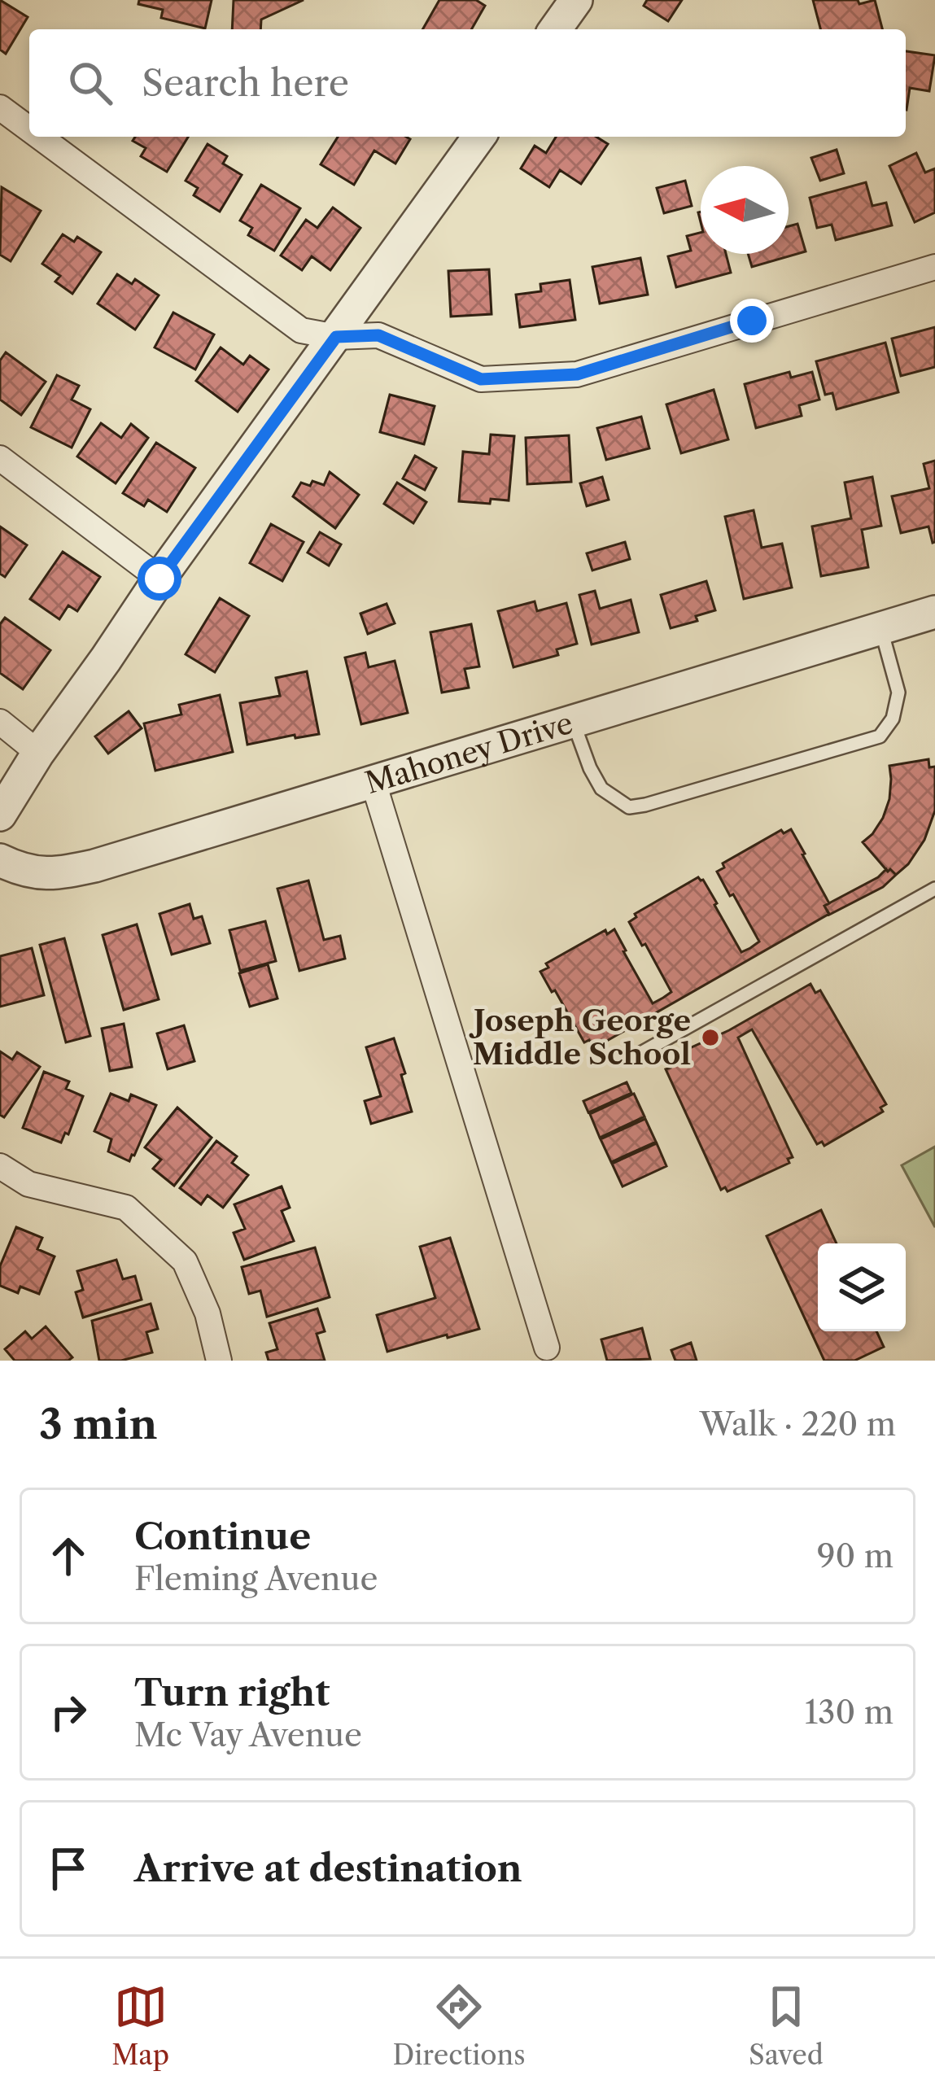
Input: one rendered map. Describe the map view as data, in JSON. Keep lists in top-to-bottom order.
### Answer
{
  "streets": {
    "street": ["Mahoney Drive"]
  },
  "places": ["Joseph George Middle School"],
  "north": "left",
  "page": {
    "search": "Search here",
    "heading": ["3 min", "Walk · 220 m"],
    "list": [
      ["Continue", "Fleming Avenue", "90 m"],
      ["Turn right", "Mc Vay Avenue", "130 m"],
      "Arrive at destination"
    ],
    "nav": ["Map", "Directions", "Saved"]
  }
}
